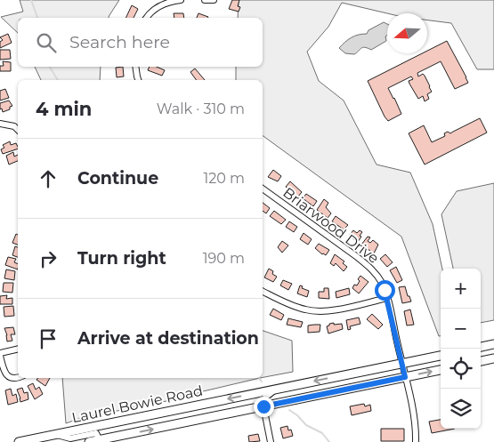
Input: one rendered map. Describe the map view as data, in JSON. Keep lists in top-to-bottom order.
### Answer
{
  "streets": {
    "main road": ["Laurel Bowie Road"],
    "street": ["Briarwood Drive"]
  },
  "crossings": [
    ["Briarwood Drive", "Laurel Bowie Road"]
  ],
  "north": "left",
  "page": {
    "search": "Search here",
    "heading": ["4 min", "Walk · 310 m"],
    "list": [
      ["Continue", "120 m"],
      ["Turn right", "190 m"],
      "Arrive at destination"
    ],
    "map_buttons": ["+", "−"]
  }
}
